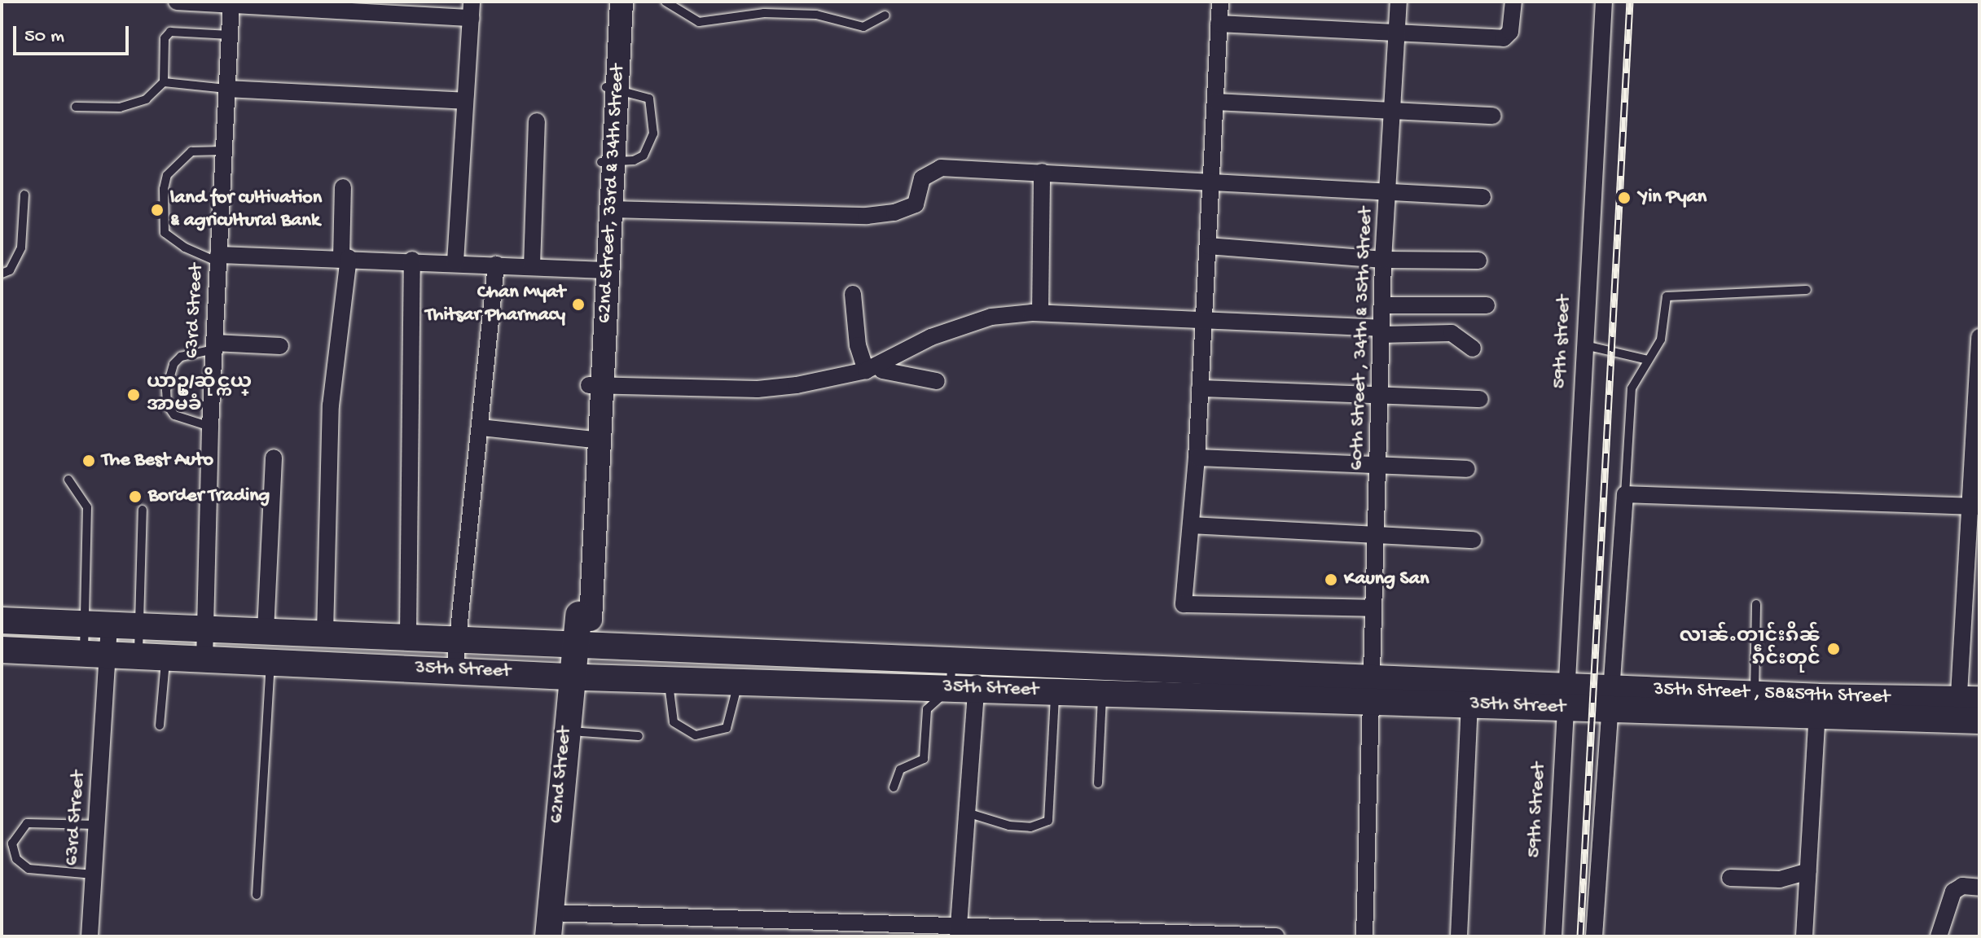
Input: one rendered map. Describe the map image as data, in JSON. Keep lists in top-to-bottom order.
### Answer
{
  "streets": {
    "main road": [
      "62nd Street, 33rd & 34th Street",
      "35th Street",
      "35th Street , 58&59th Street",
      "62nd Street"
    ],
    "street": [
      "63rd Street",
      "60th Street , 34th & 35th Street",
      "59th street",
      "59th Street"
    ]
  },
  "crossings": [
    ["62nd Street, 33rd & 34th Street", "62nd Street"],
    ["63rd Street", "35th Street"],
    ["60th Street , 34th & 35th Street", "35th Street"],
    ["59th street", "35th Street"],
    ["59th street", "59th Street"],
    ["35th Street", "35th Street , 58&59th Street"],
    ["35th Street", "62nd Street"],
    ["35th Street", "59th Street"]
  ],
  "places": [
    "Yin Pyan",
    "land for cultivation & agricultural Bank",
    "Chan Myat Thitsar Pharmacy",
    "ယာဥ္/ဆိုင္ကယ္ အာမခံ",
    "The Best Auto",
    "Border Trading",
    "Kaung San",
    "လၢၼ်ႉတၢင်းၵိၼ် ၵဵင်းတုင်"
  ],
  "scale_bar": "50 m"
}
